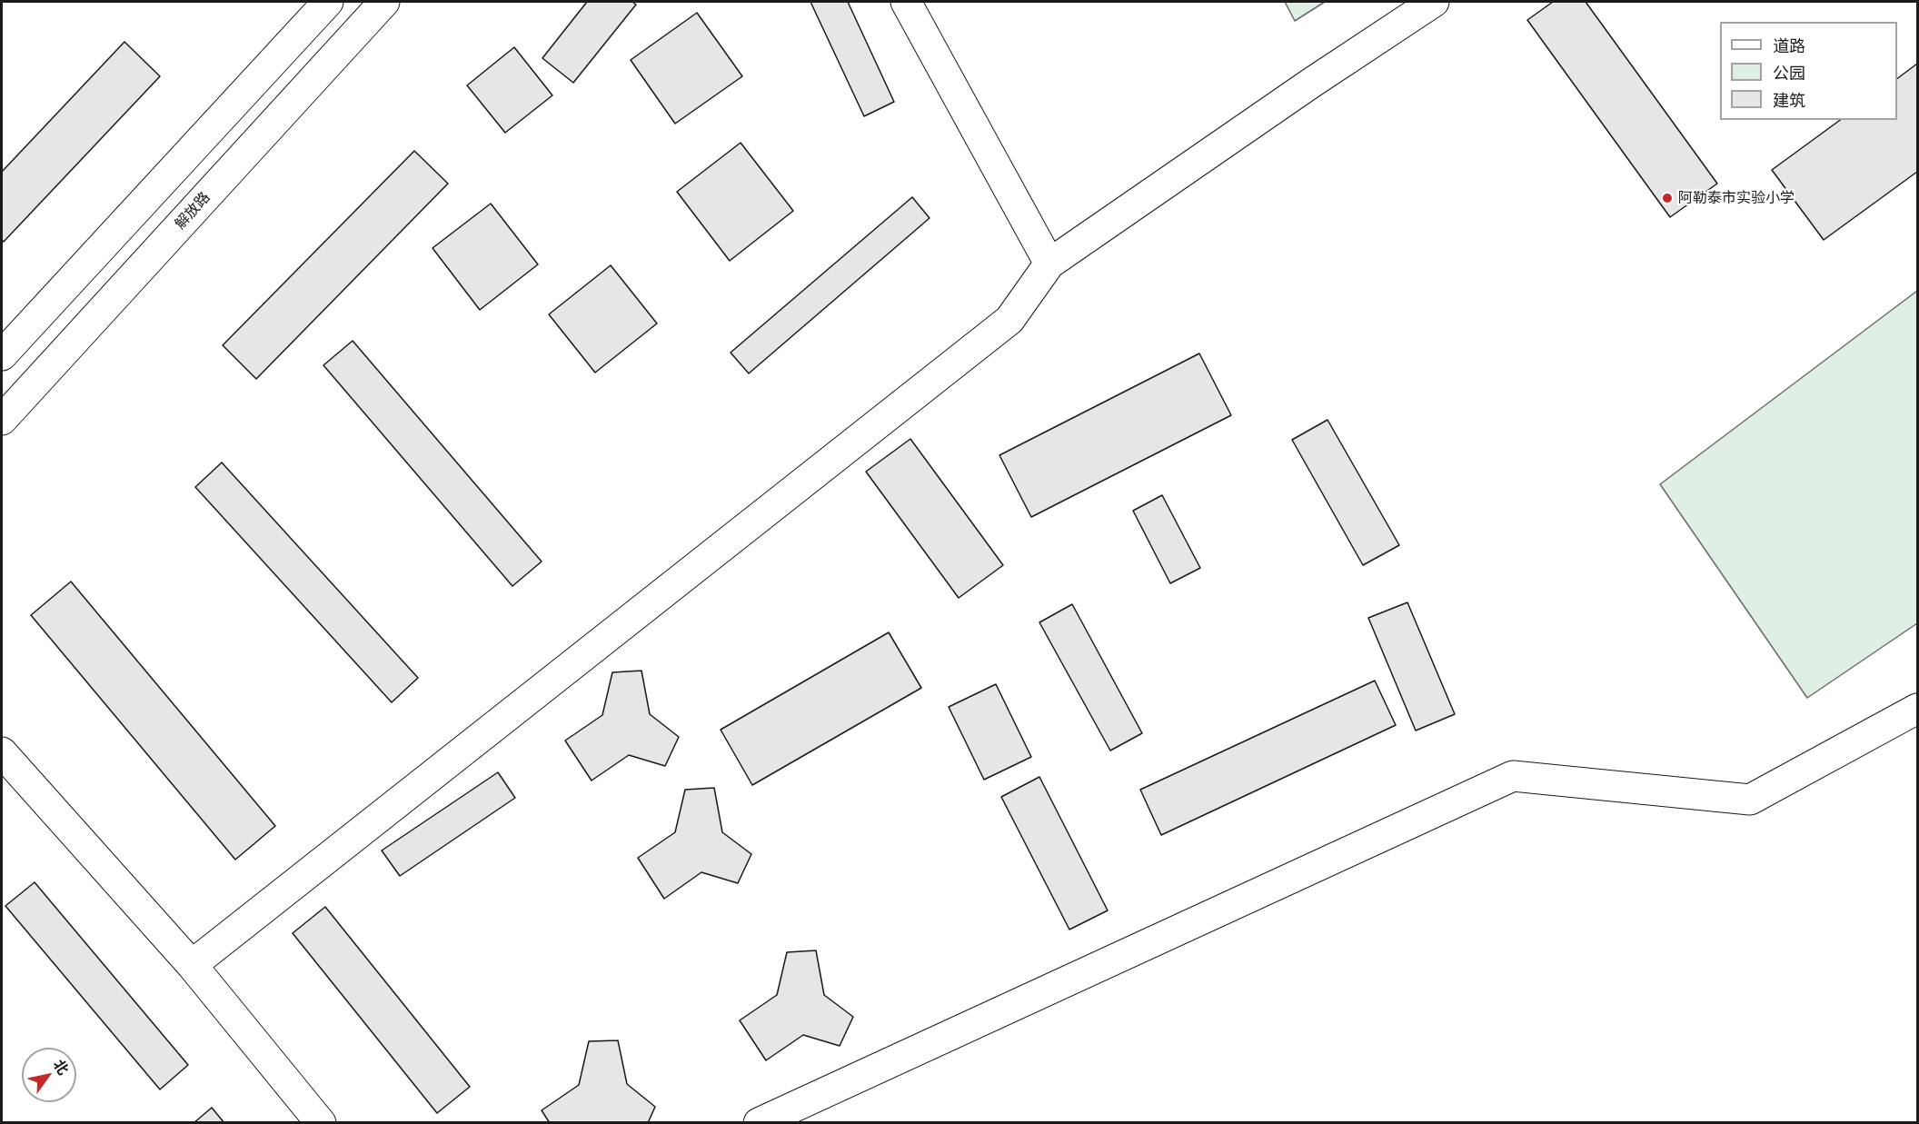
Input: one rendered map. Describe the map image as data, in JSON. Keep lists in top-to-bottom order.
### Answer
{
  "streets": {
    "main road": ["解放路"]
  },
  "places": ["阿勒泰市实验小学"],
  "legend": ["道路", "公园", "建筑"],
  "north": "top right"
}
